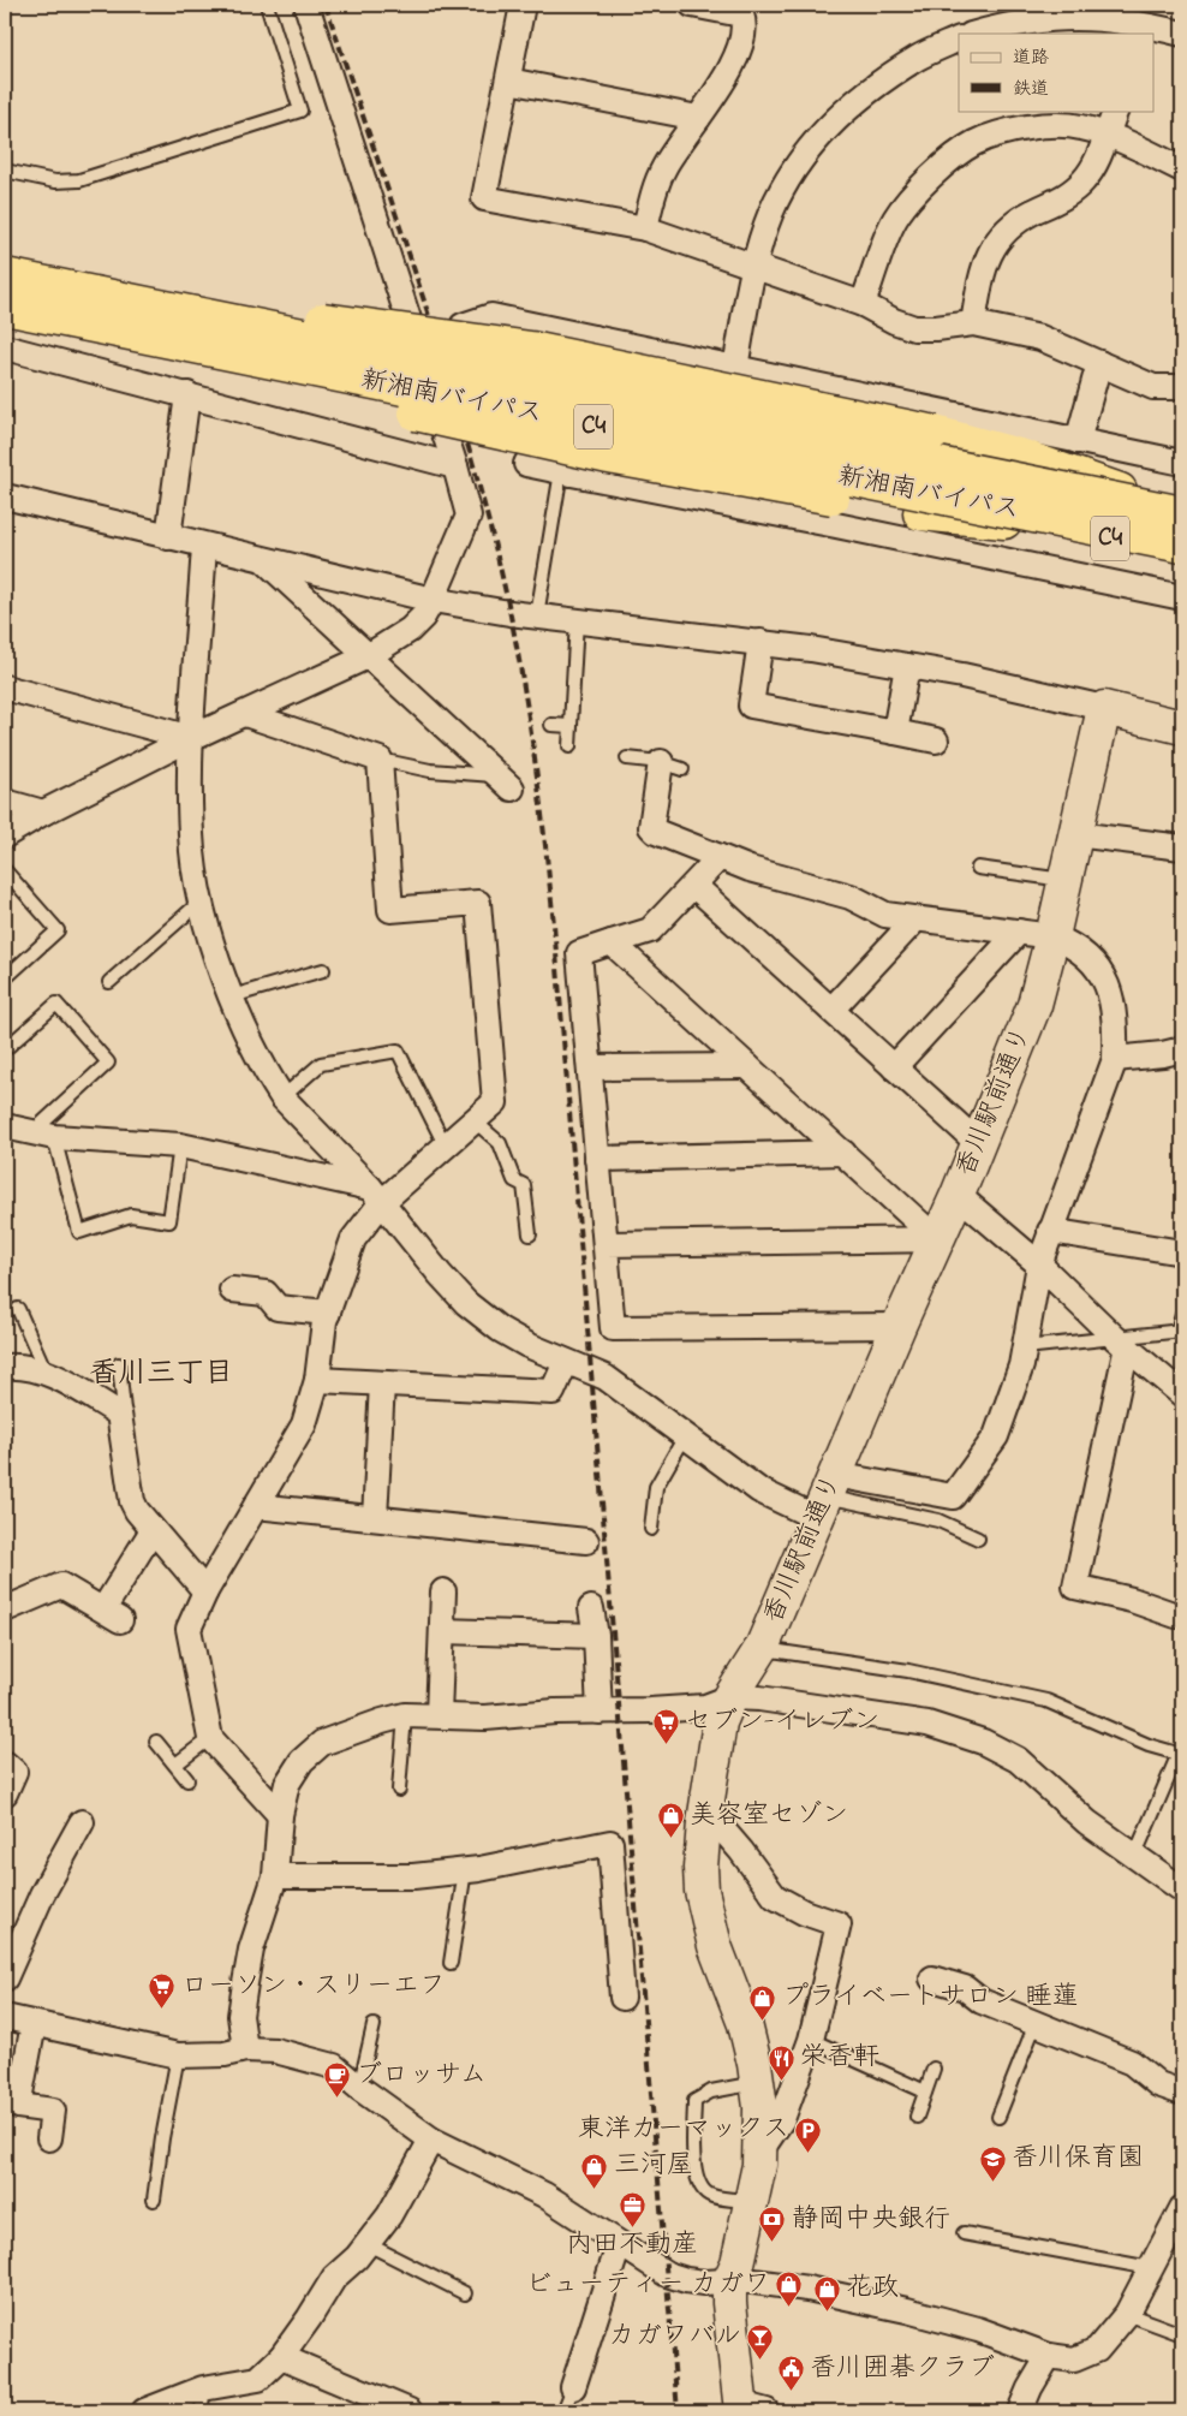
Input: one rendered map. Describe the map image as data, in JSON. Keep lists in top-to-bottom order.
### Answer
{
  "streets": {
    "highway": ["新湘南バイパス", "C4"],
    "street": ["香川駅前通り"]
  },
  "crossings": [
    ["新湘南バイパス", "C4"]
  ],
  "districts": ["香川三丁目"],
  "places": {
    "supermarket": ["セブン-イレブン", "ローソン・スリーエフ"],
    "shop": [
      "美容室セゾン",
      "プライベートサロン 睡蓮",
      "三河屋",
      "ビューティー カガワ",
      "花政"
    ],
    "restaurant": ["栄香軒"],
    "cafe": ["ブロッサム"],
    "parking": ["東洋カーマックス"],
    "school or university": ["香川保育園"],
    "office": ["内田不動産"],
    "bank": ["静岡中央銀行"],
    "bar": ["カガワバル"],
    "public building": ["香川囲碁クラブ"]
  },
  "legend": ["道路", "鉄道"]
}
